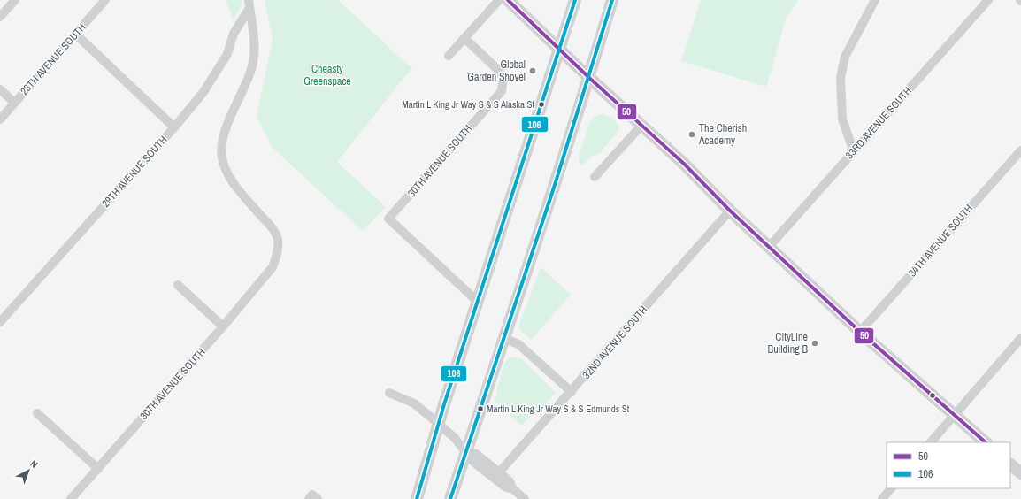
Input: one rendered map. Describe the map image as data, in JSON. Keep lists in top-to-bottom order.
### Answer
{
  "streets": {
    "street": [
      "28TH AVENUE SOUTH",
      "33RD AVENUE SOUTH",
      "30TH AVENUE SOUTH",
      "29TH AVENUE SOUTH",
      "34TH AVENUE SOUTH",
      "32ND AVENUE SOUTH"
    ]
  },
  "crossings": [
    ["30TH AVENUE SOUTH", "29TH AVENUE SOUTH"]
  ],
  "parks": ["Cheasty Greenspace"],
  "places": [
    "Global Garden Shovel",
    "Martin L King Jr Way S & S Alaska St",
    "The Cherish Academy",
    "CityLine Building B",
    "Martin L King Jr Way S & S Edmunds St"
  ],
  "lines": ["transit line 50", "transit line 106"],
  "legend": ["50", "106"],
  "north": "top right"
}
